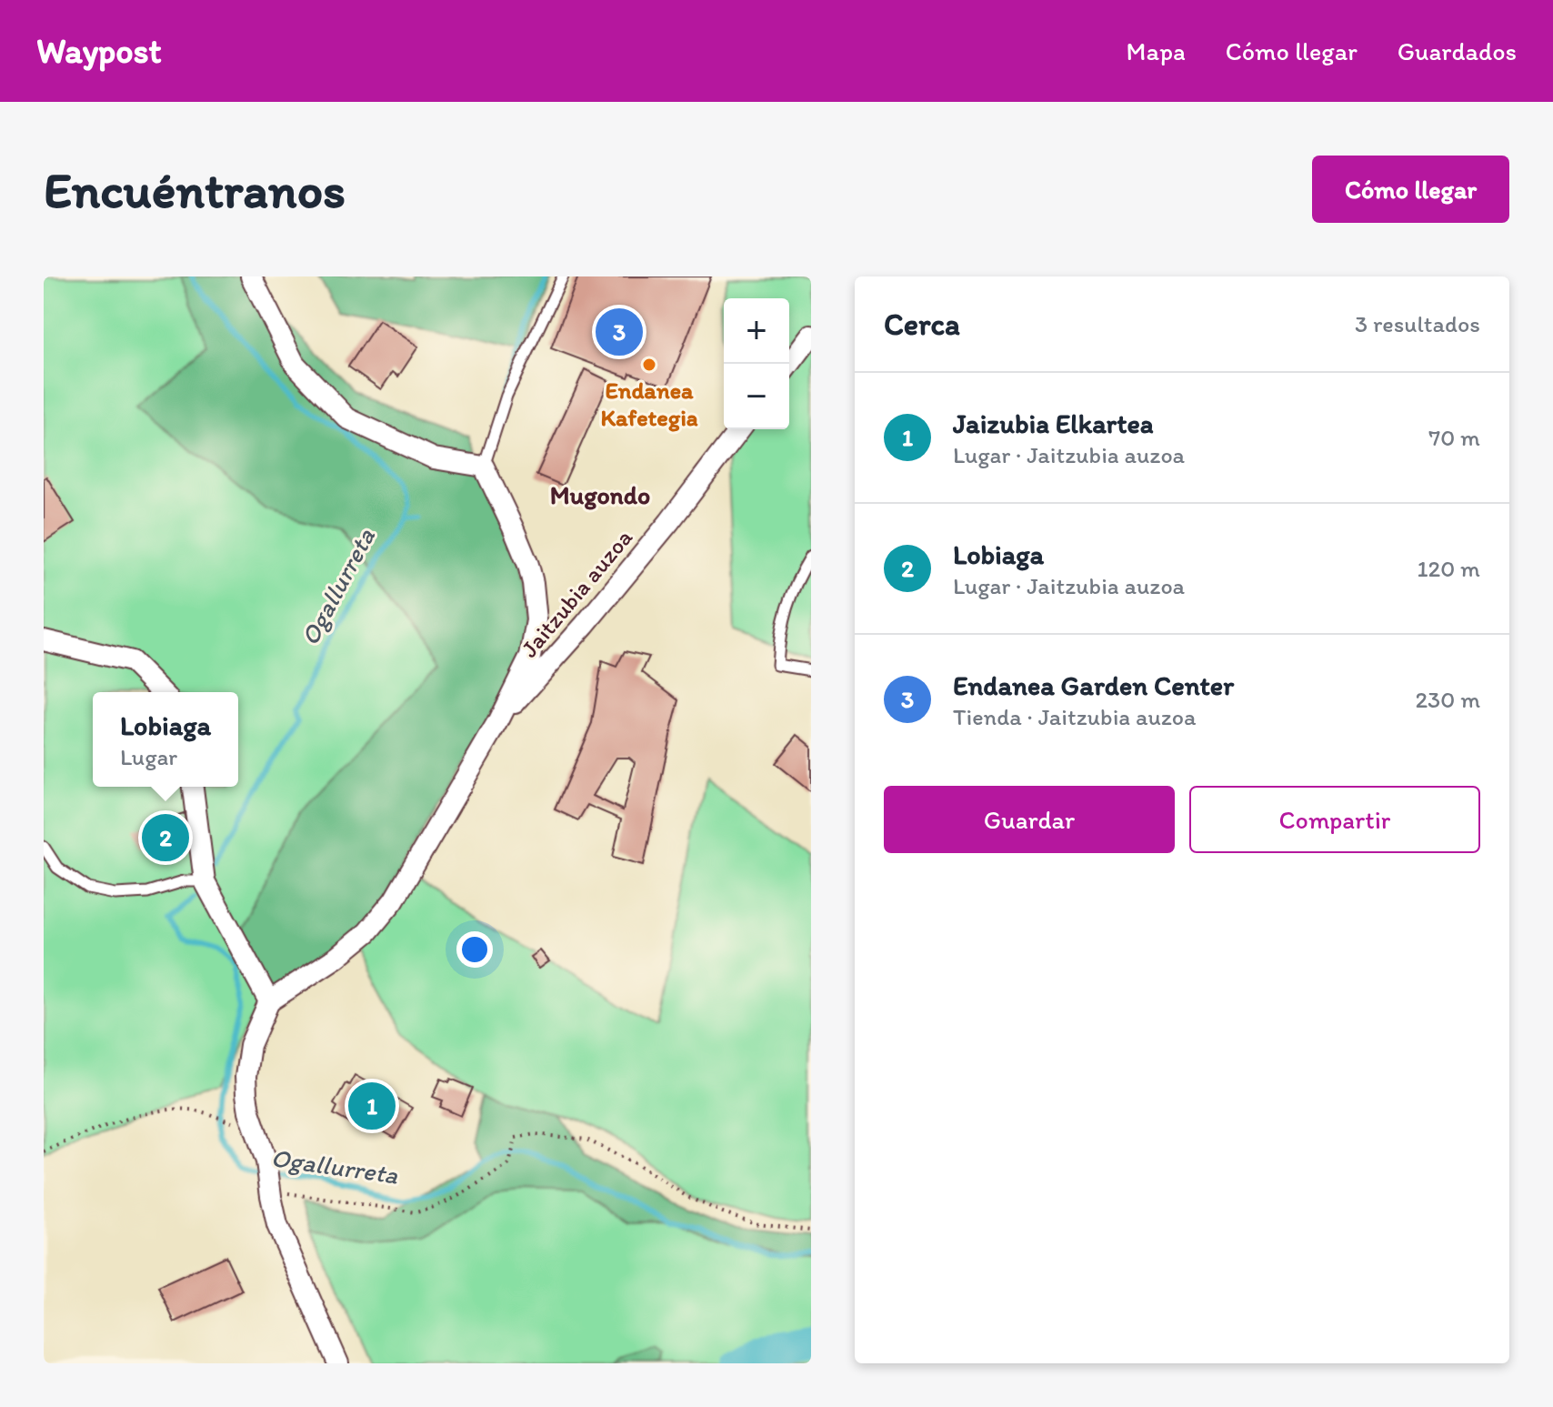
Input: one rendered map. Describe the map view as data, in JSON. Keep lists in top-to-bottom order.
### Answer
{
  "streets": {
    "street": ["Jaitzubia auzoa"]
  },
  "districts": ["Mugondo"],
  "water": ["Ogallurreta"],
  "places": ["Endanea Kafetegia"],
  "page": {
    "header": "Waypost",
    "nav": ["Mapa", "Cómo llegar", "Guardados"],
    "buttons": [
      "Cómo llegar",
      ["Guardar", "Compartir"]
    ],
    "title": "Encuéntranos",
    "heading": ["Cerca", "3 resultados"],
    "map_buttons": ["+", "−"],
    "pins": ["3", "2", "1"],
    "list": [
      {
        "mark": "1",
        "name": "Jaizubia Elkartea",
        "note": "Lugar · Jaitzubia auzoa",
        "value": "70 m"
      },
      {
        "mark": "2",
        "name": "Lobiaga",
        "note": "Lugar · Jaitzubia auzoa",
        "value": "120 m"
      },
      {
        "mark": "3",
        "name": "Endanea Garden Center",
        "note": "Tienda · Jaitzubia auzoa",
        "value": "230 m"
      }
    ],
    "popup": ["Lobiaga", "Lugar"]
  }
}
